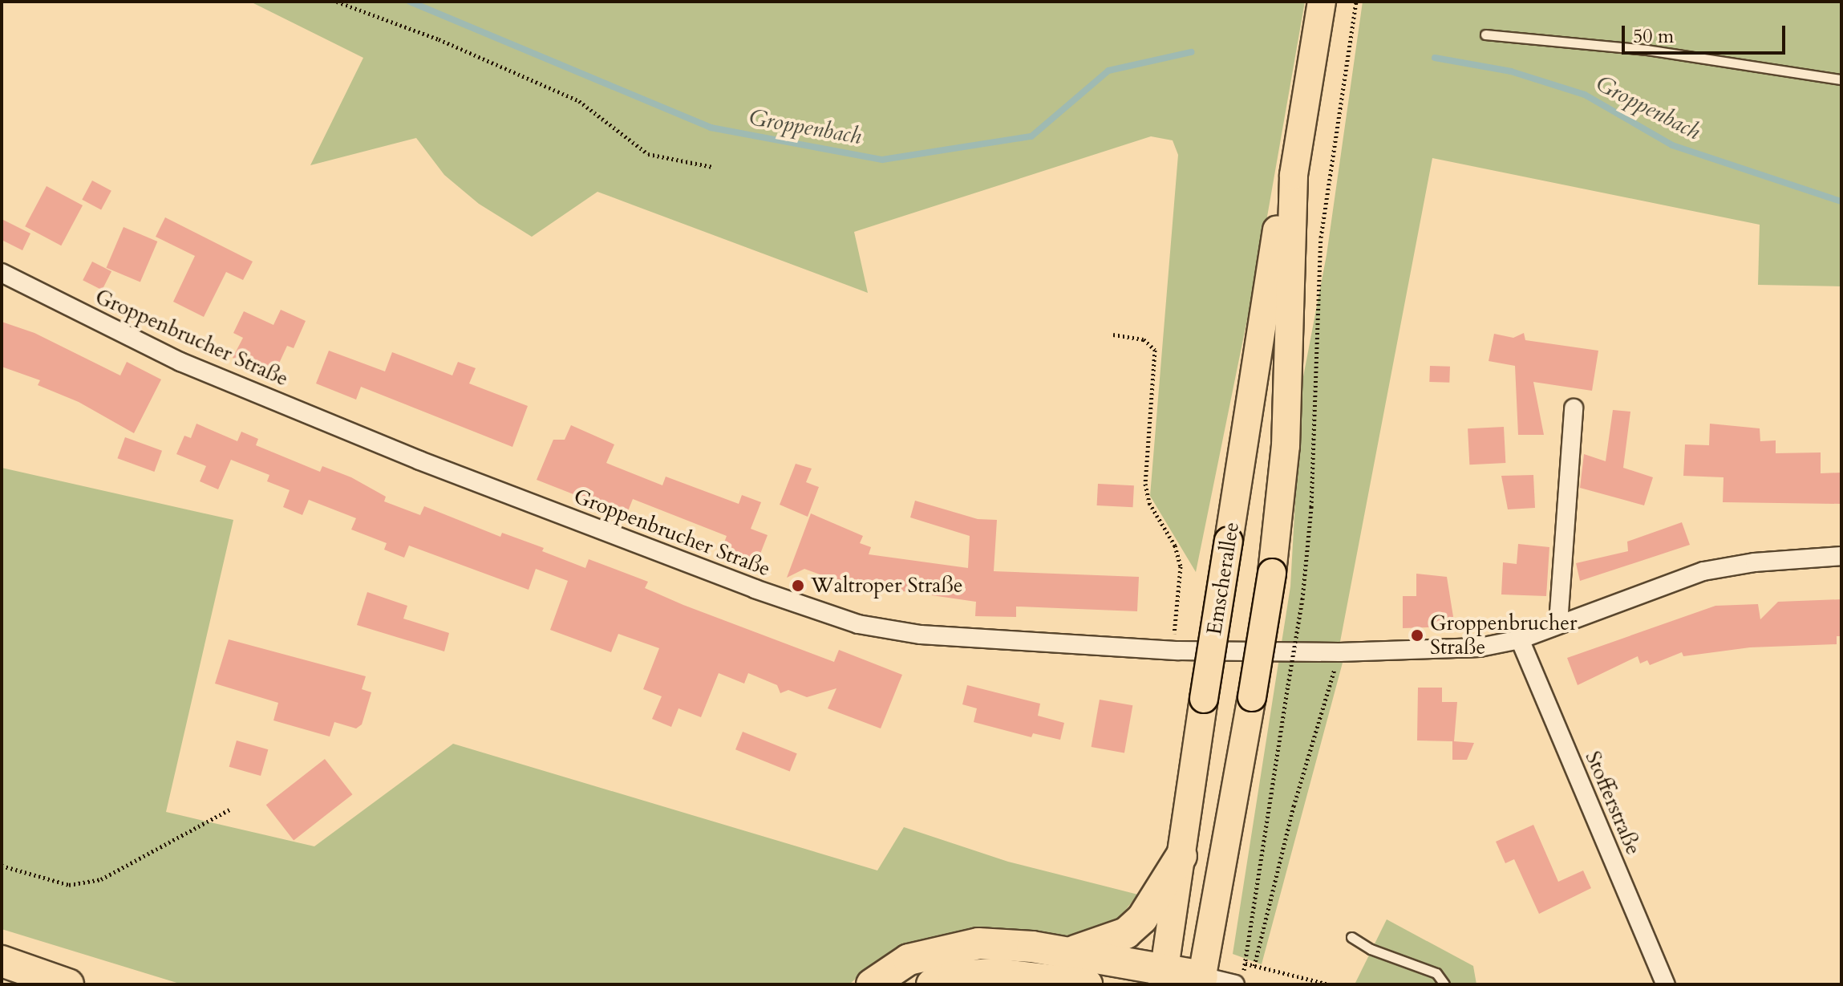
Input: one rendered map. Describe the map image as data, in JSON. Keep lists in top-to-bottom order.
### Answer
{
  "streets": {
    "main road": ["Emscherallee"],
    "street": ["Groppenbrucher Straße", "Stofferstraße"]
  },
  "crossings": [
    ["Groppenbrucher Straße", "Stofferstraße"]
  ],
  "water": ["Groppenbach"],
  "places": ["Waltroper Straße", "Groppenbrucher Straße"],
  "scale_bar": "50 m"
}
